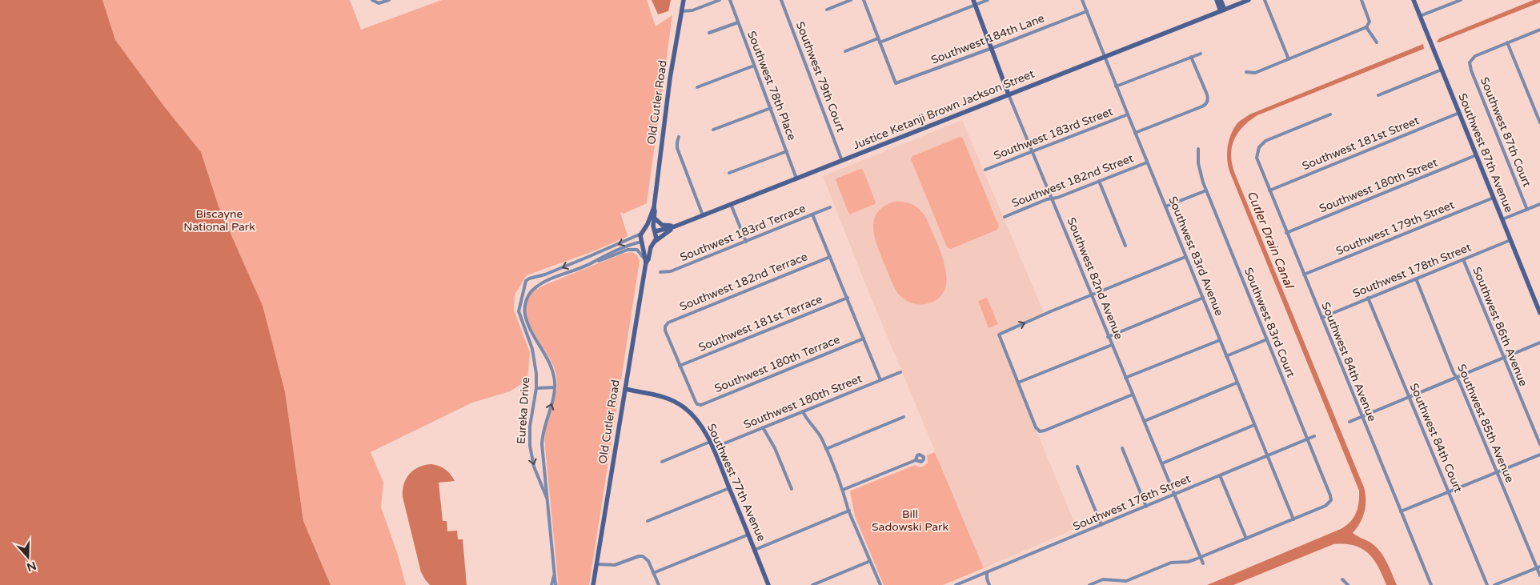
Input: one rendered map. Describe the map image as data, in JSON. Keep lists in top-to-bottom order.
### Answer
{
  "streets": {
    "main road": [
      "Old Cutler Road",
      "Justice Ketanji Brown Jackson Street",
      "Southwest 87th Avenue",
      "Southwest 82nd Avenue",
      "Southwest 77th Avenue"
    ],
    "street": [
      "Southwest 184th Lane",
      "Southwest 79th Court",
      "Southwest 78th Place",
      "Southwest 87th Court",
      "Southwest 183rd Street",
      "Southwest 181st Street",
      "Southwest 182nd Street",
      "Southwest 180th Street",
      "Southwest 179th Street",
      "Southwest 183rd Terrace",
      "Southwest 83rd Avenue",
      "Southwest 178th Street",
      "Southwest 182nd Terrace",
      "Southwest 83rd Court",
      "Southwest 181st Terrace",
      "Southwest 86th Avenue",
      "Southwest 84th Avenue",
      "Southwest 180th Terrace",
      "Eureka Drive",
      "Southwest 85th Avenue",
      "Southwest 84th Court",
      "Southwest 176th Street"
    ]
  },
  "crossings": [
    ["Southwest 184th Lane", "Southwest 83rd Avenue"],
    ["Southwest 184th Lane", "Southwest 82nd Avenue"],
    ["Southwest 79th Court", "Justice Ketanji Brown Jackson Street"],
    ["Southwest 78th Place", "Justice Ketanji Brown Jackson Street"],
    ["Old Cutler Road", "Justice Ketanji Brown Jackson Street"],
    ["Old Cutler Road", "Southwest 77th Avenue"],
    ["Justice Ketanji Brown Jackson Street", "Southwest 83rd Avenue"],
    ["Justice Ketanji Brown Jackson Street", "Southwest 82nd Avenue"],
    ["Southwest 183rd Street", "Southwest 83rd Avenue"],
    ["Southwest 183rd Street", "Southwest 82nd Avenue"],
    ["Southwest 181st Street", "Southwest 87th Avenue"],
    ["Southwest 181st Street", "Southwest 84th Avenue"],
    ["Southwest 87th Avenue", "Southwest 180th Street"],
    ["Southwest 87th Avenue", "Southwest 179th Street"],
    ["Southwest 87th Avenue", "Southwest 178th Street"],
    ["Southwest 182nd Street", "Southwest 83rd Avenue"],
    ["Southwest 182nd Street", "Southwest 82nd Avenue"],
    ["Southwest 180th Street", "Southwest 84th Avenue"],
    ["Southwest 180th Street", "Southwest 77th Avenue"],
    ["Southwest 179th Street", "Southwest 84th Avenue"],
    ["Southwest 83rd Avenue", "Southwest 83rd Court"],
    ["Southwest 83rd Avenue", "Southwest 176th Street"],
    ["Southwest 178th Street", "Southwest 86th Avenue"],
    ["Southwest 178th Street", "Southwest 84th Avenue"],
    ["Southwest 178th Street", "Southwest 85th Avenue"],
    ["Southwest 178th Street", "Southwest 84th Court"],
    ["Southwest 82nd Avenue", "Southwest 176th Street"],
    ["Southwest 182nd Terrace", "Southwest 181st Terrace"],
    ["Southwest 182nd Terrace", "Southwest 180th Terrace"],
    ["Southwest 83rd Court", "Southwest 176th Street"],
    ["Southwest 181st Terrace", "Southwest 180th Terrace"]
  ],
  "water": ["Cutler Drain Canal"],
  "parks": ["Biscayne National Park", "Bill Sadowski Park"],
  "north": "bottom"
}
